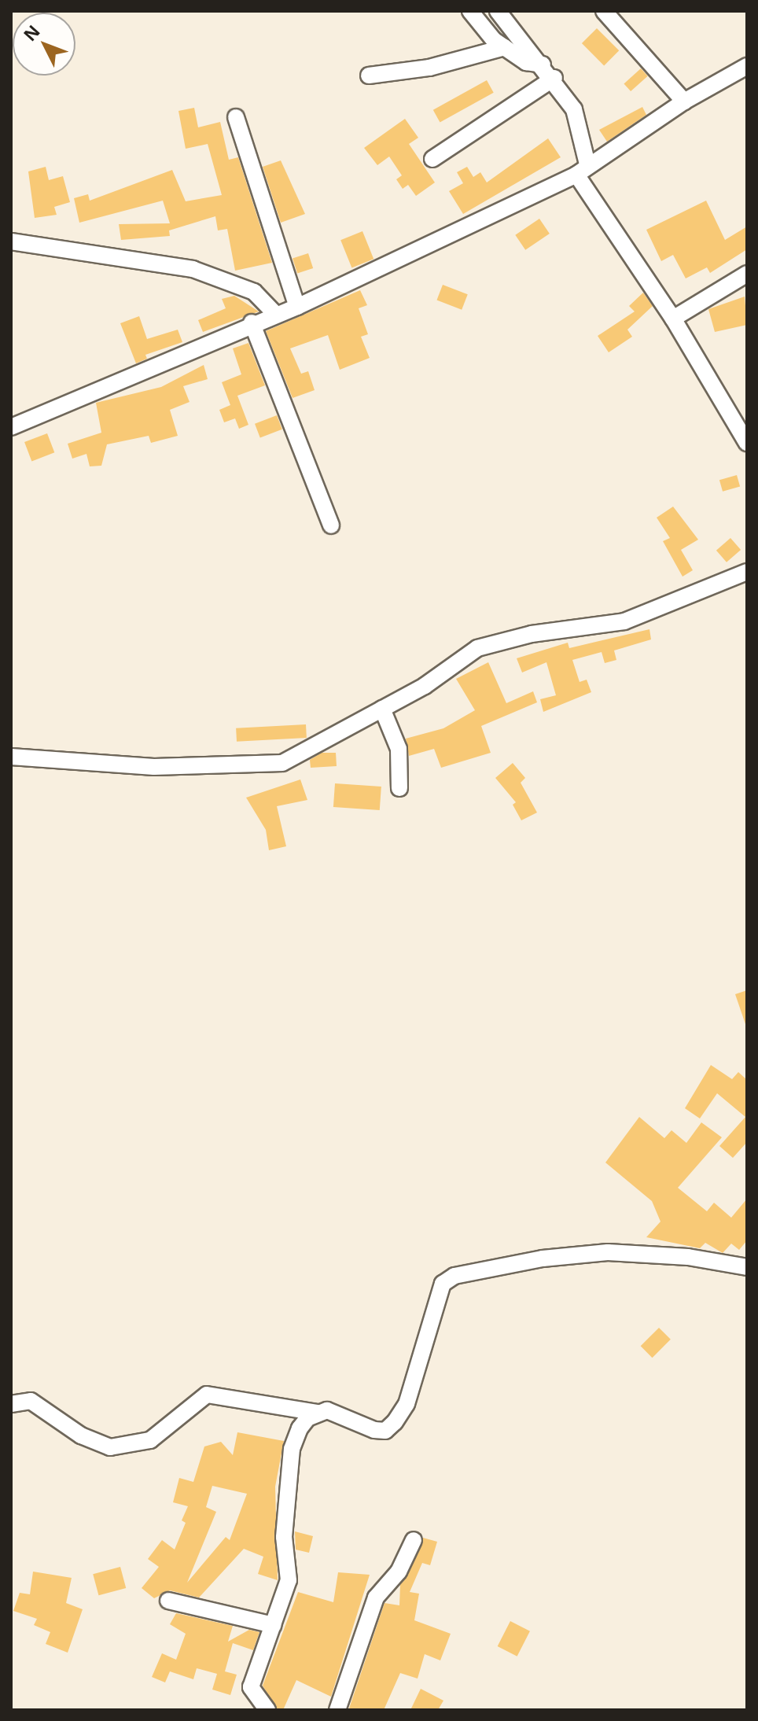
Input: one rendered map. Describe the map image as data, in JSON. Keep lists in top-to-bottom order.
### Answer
{
  "north": "top left"
}
